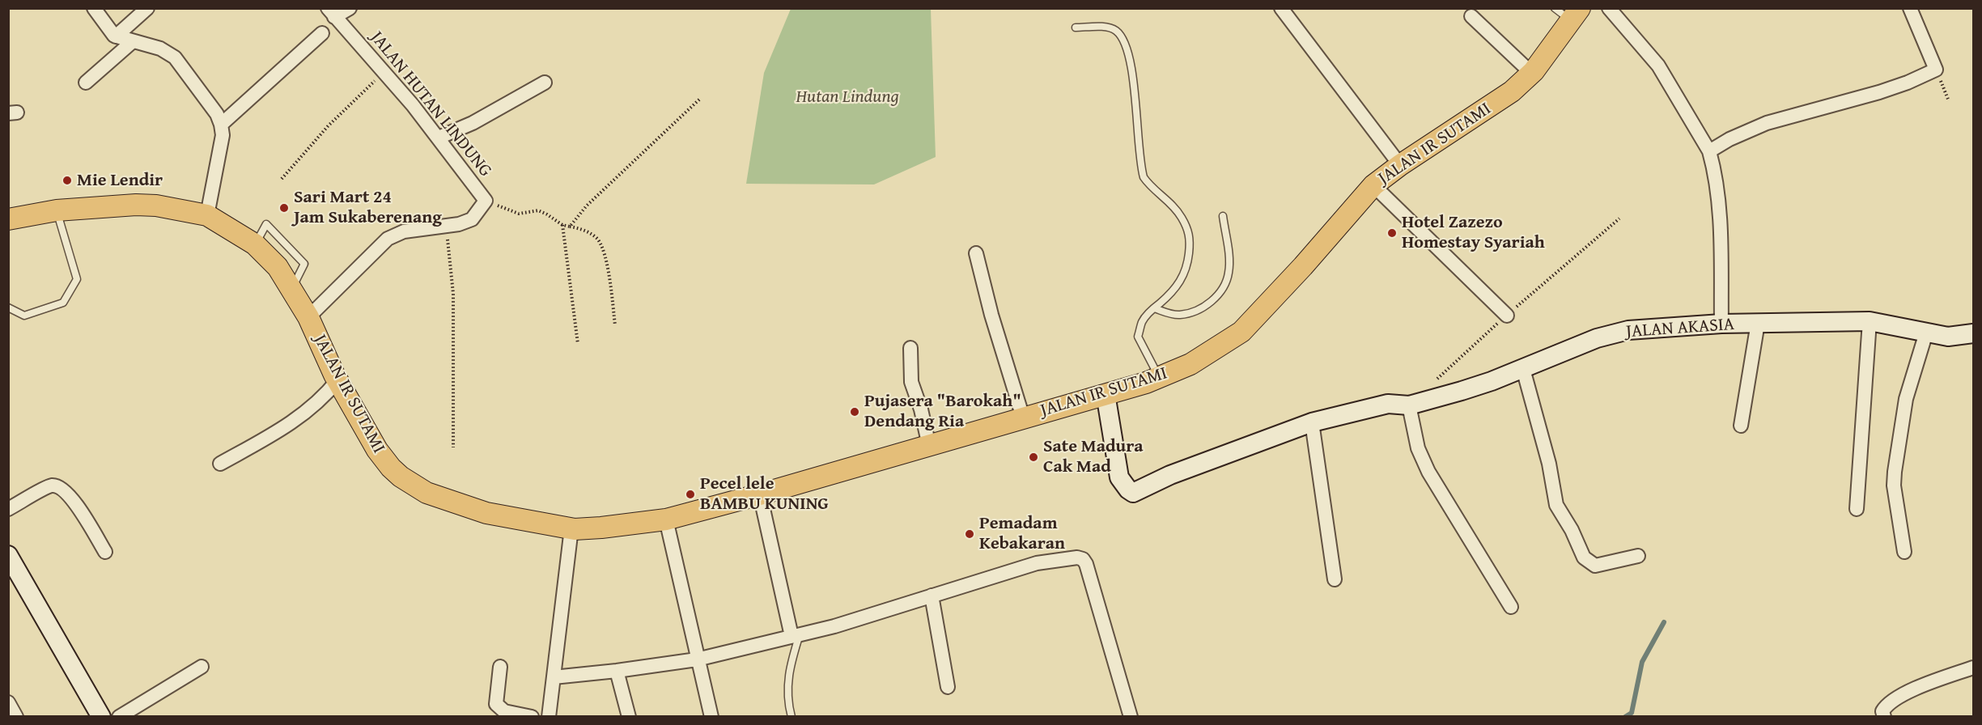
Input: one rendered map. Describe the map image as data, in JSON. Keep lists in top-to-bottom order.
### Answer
{
  "streets": {
    "main road": ["JALAN IR SUTAMI"],
    "street": ["JALAN HUTAN LINDUNG", "JALAN AKASIA"]
  },
  "crossings": [
    ["JALAN IR SUTAMI", "JALAN AKASIA"]
  ],
  "parks": ["Hutan Lindung"],
  "places": [
    "Mie Lendir",
    "Sari Mart 24 Jam Sukaberenang",
    "Hotel Zazezo Homestay Syariah",
    "Pujasera \"Barokah\" Dendang Ria",
    "Sate Madura Cak Mad",
    "Pecel lele BAMBU KUNING",
    "Pemadam Kebakaran"
  ]
}
